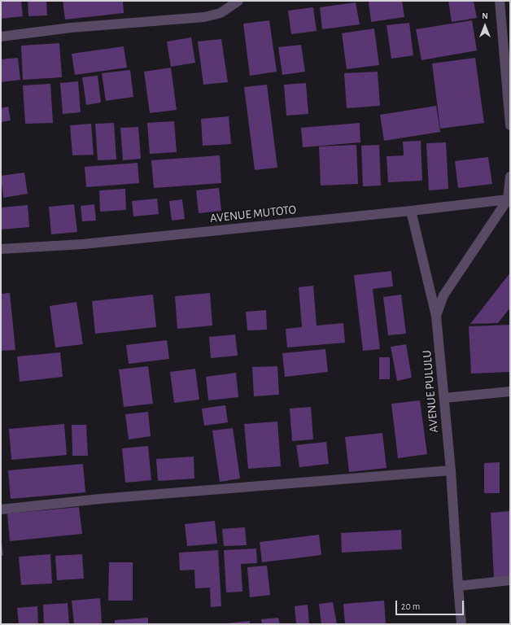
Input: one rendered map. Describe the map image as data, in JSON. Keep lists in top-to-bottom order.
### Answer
{
  "streets": {
    "street": ["AVENUE MUTOTO", "AVENUE PULULU"]
  },
  "crossings": [
    ["AVENUE MUTOTO", "AVENUE PULULU"]
  ],
  "scale_bar": "20 m",
  "north": "top"
}
